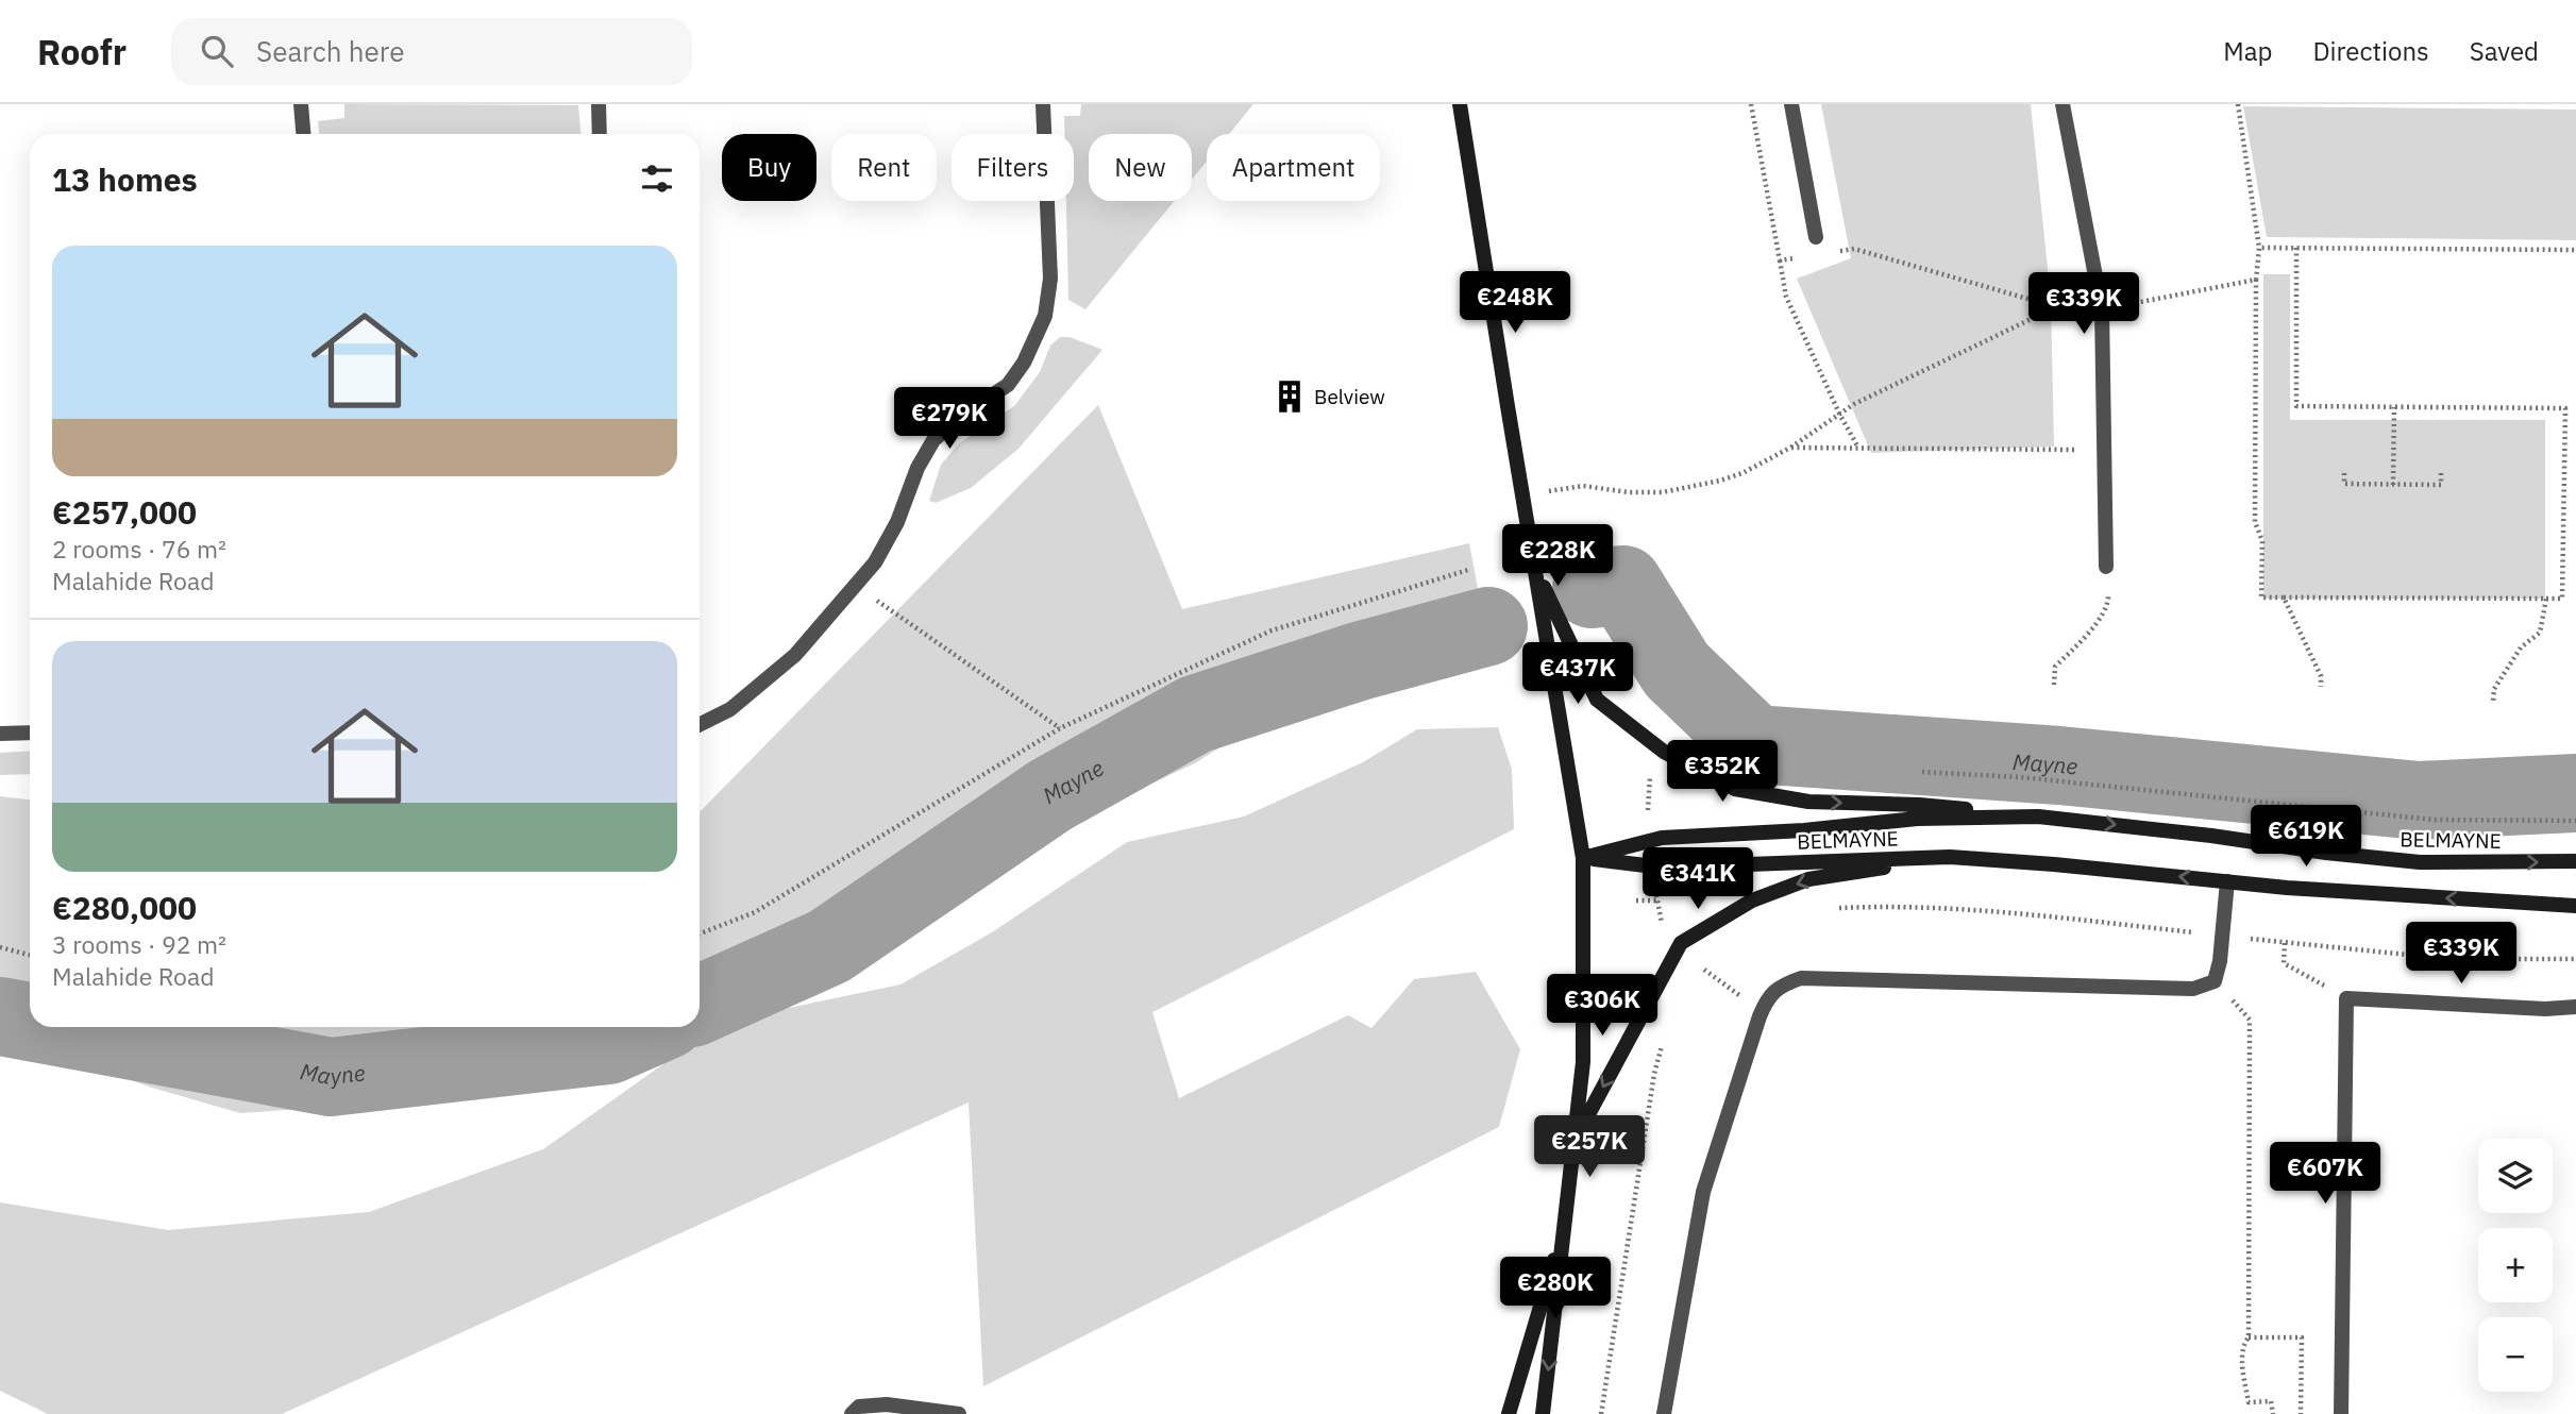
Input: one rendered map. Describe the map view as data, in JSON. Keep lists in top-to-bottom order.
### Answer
{
  "streets": {
    "street": ["BELMAYNE"]
  },
  "water": ["Mayne"],
  "places": {
    "building": ["Belview"]
  },
  "page": {
    "header": "Roofr",
    "search": "Search here",
    "nav": ["Map", "Directions", "Saved"],
    "chip": [
      "Buy",
      "Rent",
      "Filters",
      "New",
      "Apartment"
    ],
    "heading": "13 homes",
    "list": [
      {
        "name": "€257,000",
        "note": "2 rooms · 76 m² · Malahide Road"
      },
      {
        "name": "€280,000",
        "note": "3 rooms · 92 m² · Malahide Road"
      }
    ],
    "price": [
      "€248K",
      "€339K",
      "€279K",
      "€228K",
      "€437K",
      "€352K",
      "€619K",
      "€341K",
      "€339K",
      "€306K",
      "€257K",
      "€607K",
      "€280K"
    ],
    "map_buttons": ["+", "−"]
  }
}
